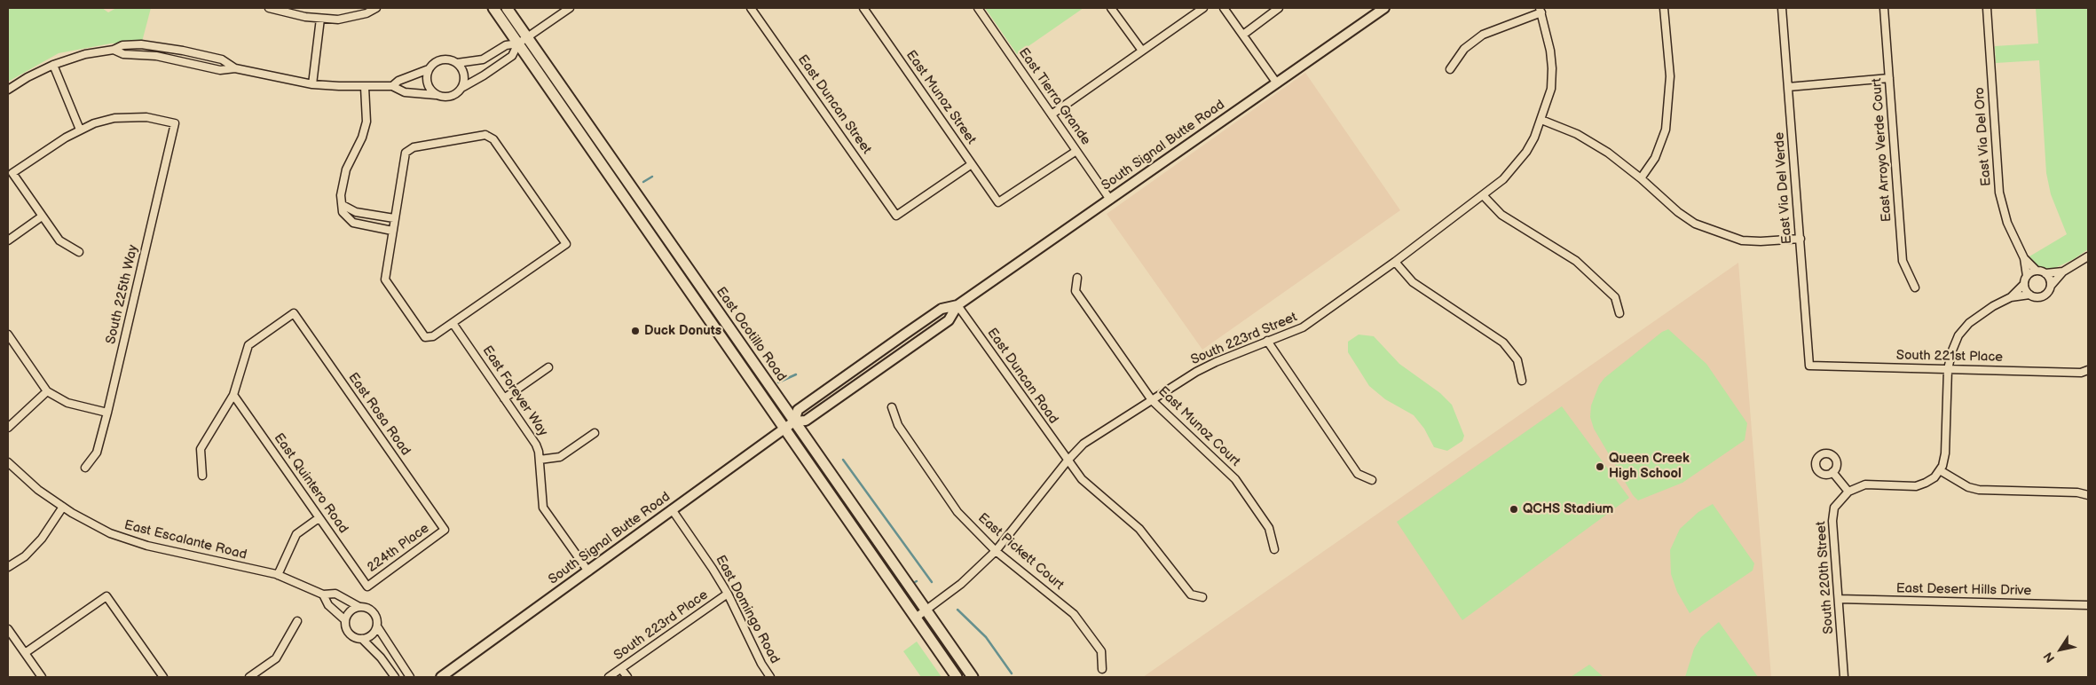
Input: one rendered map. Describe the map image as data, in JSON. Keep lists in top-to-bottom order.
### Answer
{
  "streets": {
    "main road": ["East Ocotillo Road"],
    "street": [
      "East Tierra Grande",
      "East Munoz Street",
      "East Duncan Street",
      "East Via Del Oro",
      "South Signal Butte Road",
      "East Arroyo Verde Court",
      "East Via Del Verde",
      "South 225th Way",
      "South 223rd Street",
      "South 221st Place",
      "East Duncan Road",
      "East Forever Way",
      "East Rosa Road",
      "East Munoz Court",
      "East Quintero Road",
      "East Escalante Road",
      "224th Place",
      "East Pickett Court",
      "South 220th Street",
      "East Desert Hills Drive",
      "East Domingo Road",
      "South 223rd Place"
    ]
  },
  "crossings": [
    ["East Tierra Grande", "East Munoz Street"],
    ["East Tierra Grande", "South Signal Butte Road"],
    ["East Munoz Street", "East Duncan Street"],
    ["South Signal Butte Road", "East Ocotillo Road"],
    ["South Signal Butte Road", "East Duncan Road"],
    ["South Signal Butte Road", "East Forever Way"],
    ["South Signal Butte Road", "East Domingo Road"],
    ["East Via Del Verde", "South 221st Place"],
    ["East Ocotillo Road", "South 223rd Street"],
    ["South 223rd Street", "East Duncan Road"],
    ["South 223rd Street", "East Munoz Court"],
    ["South 223rd Street", "East Pickett Court"],
    ["East Rosa Road", "East Quintero Road"],
    ["East Rosa Road", "224th Place"],
    ["East Quintero Road", "224th Place"],
    ["South 220th Street", "East Desert Hills Drive"],
    ["East Domingo Road", "South 223rd Place"]
  ],
  "places": ["Duck Donuts", "Queen Creek High School", "QCHS Stadium"],
  "north": "bottom left"
}
